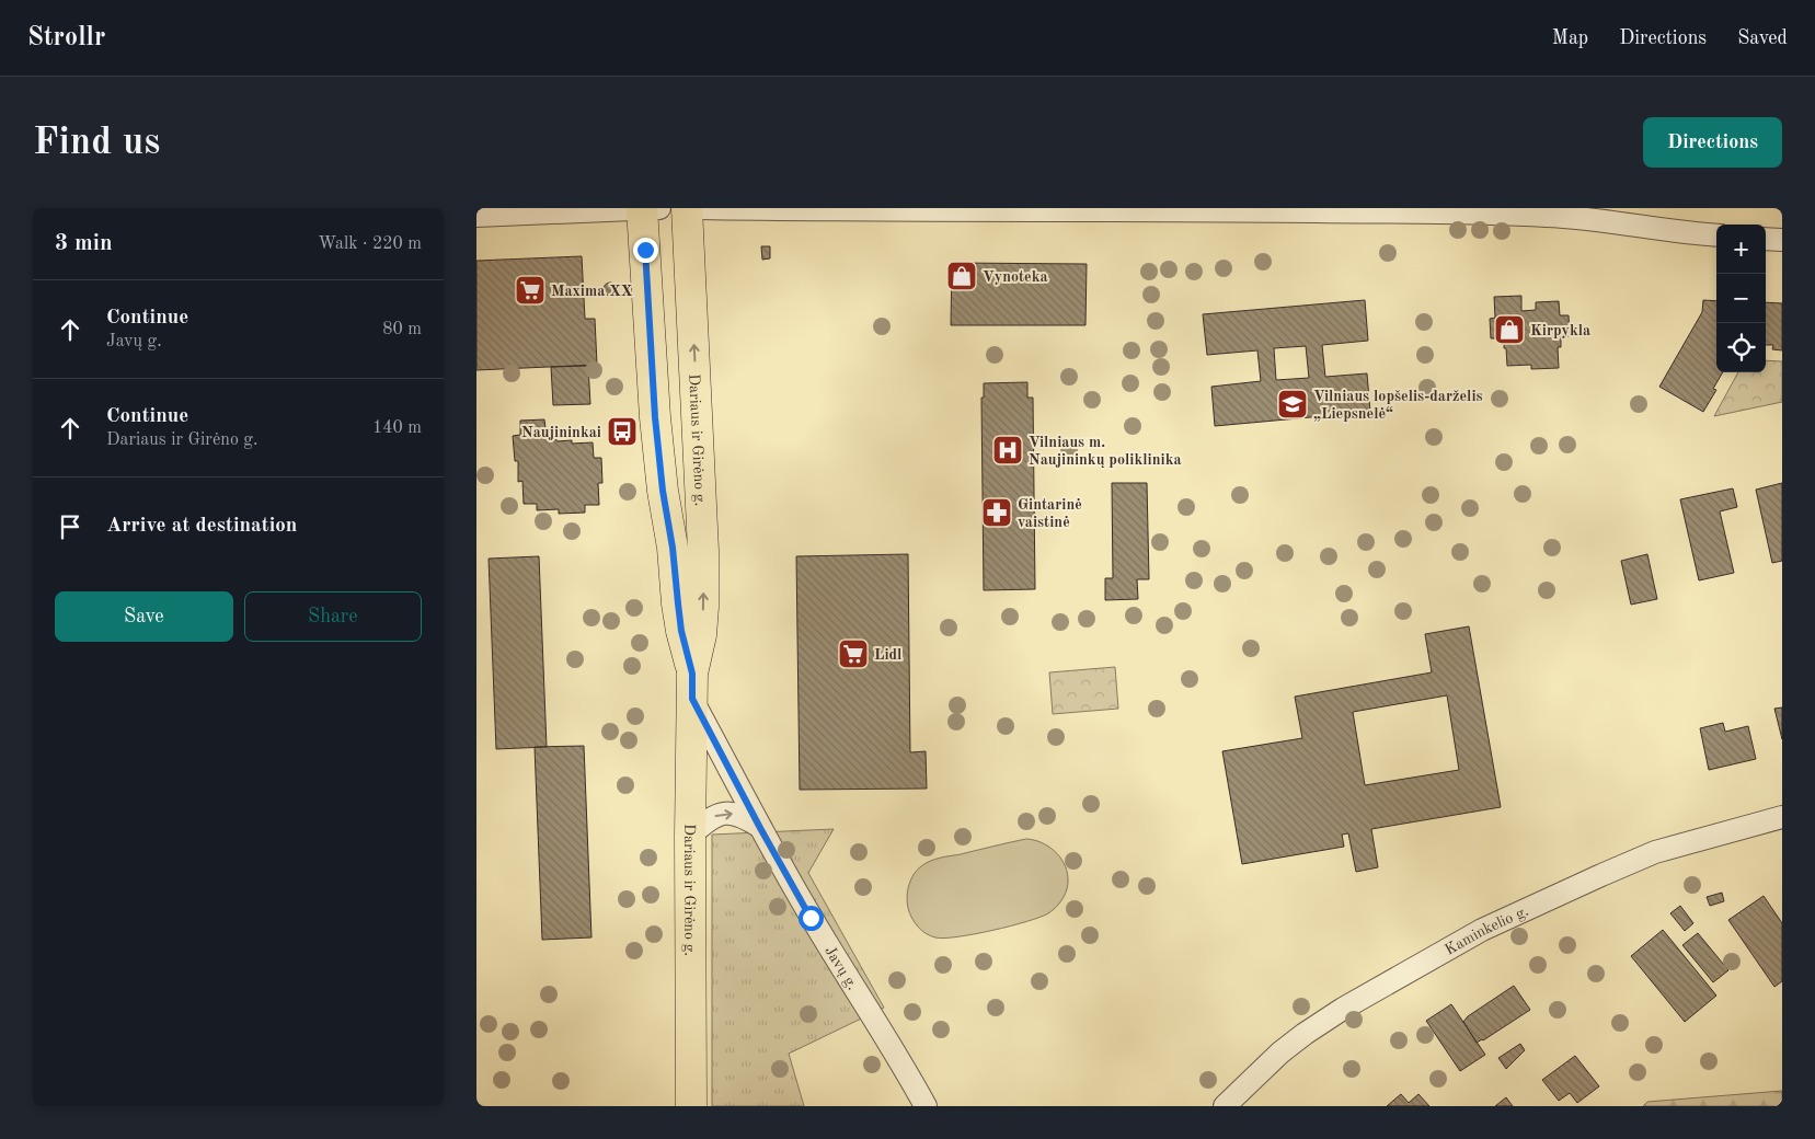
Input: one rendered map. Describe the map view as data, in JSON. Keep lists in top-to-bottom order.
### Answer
{
  "streets": {
    "main road": ["Dariaus ir Girėno g."],
    "street": ["Kaminkelio g.", "Javų g."]
  },
  "crossings": [
    ["Dariaus ir Girėno g.", "Javų g."]
  ],
  "places": {
    "shop": ["Vynoteka", "Kirpykla"],
    "supermarket": ["Maxima XX", "Lidl"],
    "school or university": ["Vilniaus lopšelis-darželis „Liepsnelė“"],
    "bus stop": ["Naujininkai"],
    "hospital": ["Vilniaus m. Naujininkų poliklinika"],
    "pharmacy": ["Gintarinė vaistinė"]
  },
  "page": {
    "header": "Strollr",
    "nav": ["Map", "Directions", "Saved"],
    "buttons": [
      "Directions",
      ["Save", "Share"]
    ],
    "title": "Find us",
    "heading": ["3 min", "Walk · 220 m"],
    "map_buttons": ["+", "−"],
    "list": [
      ["Continue", "Javų g.", "80 m"],
      ["Continue", "Dariaus ir Girėno g.", "140 m"],
      "Arrive at destination"
    ]
  }
}
